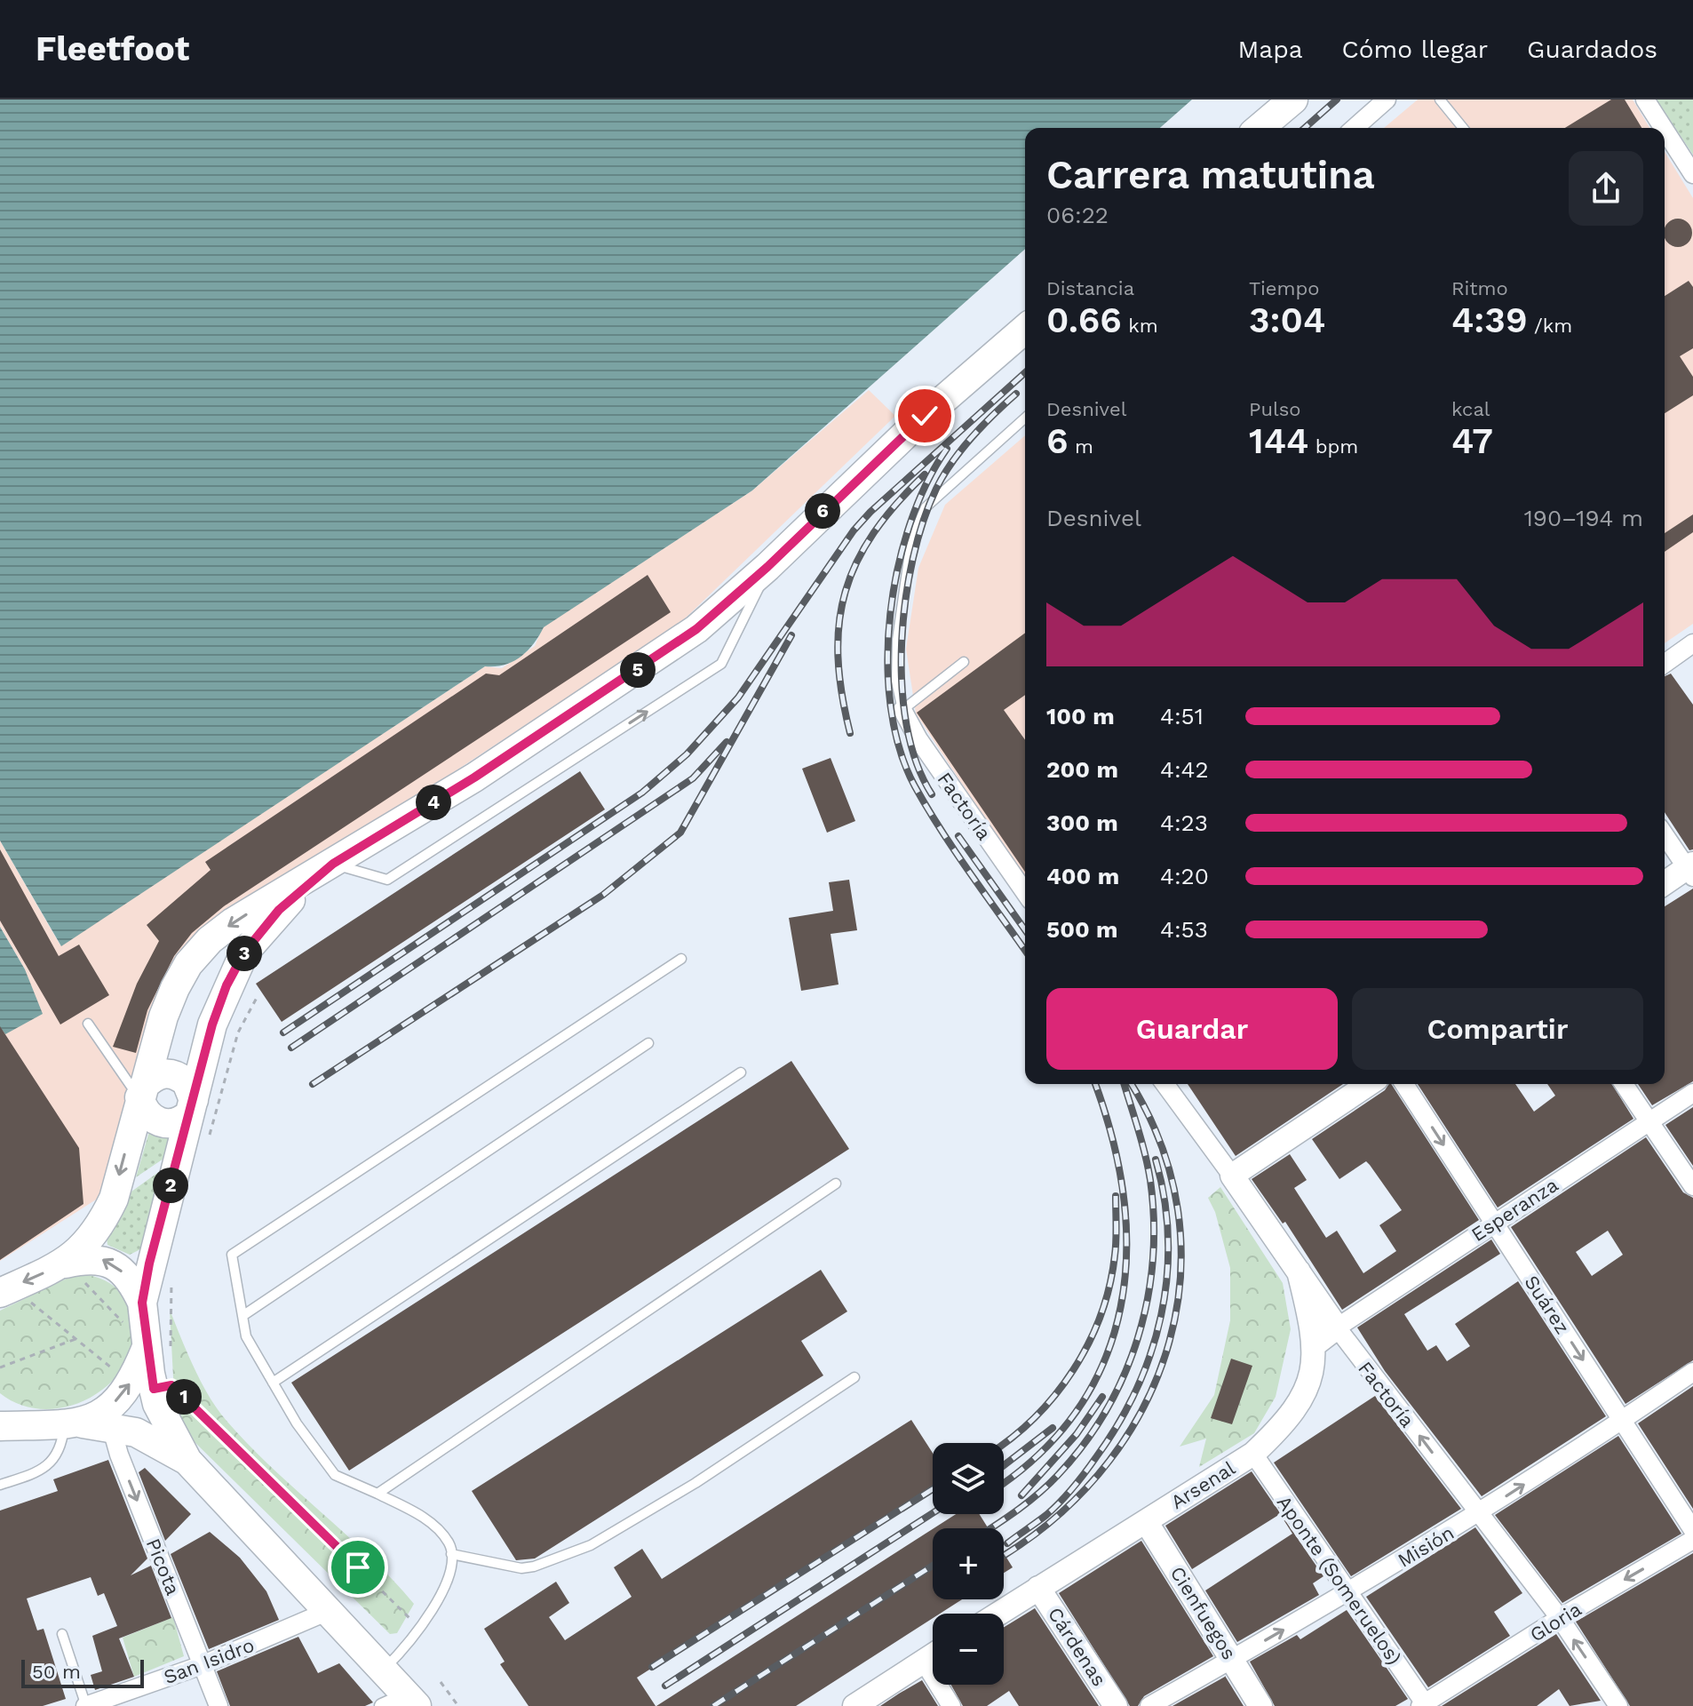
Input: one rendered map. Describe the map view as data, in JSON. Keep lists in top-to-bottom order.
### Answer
{
  "streets": {
    "street": [
      "Factoría",
      "Esperanza",
      "Suárez",
      "Arsenal",
      "Misión",
      "Picota",
      "Aponte (Someruelos)",
      "Cienfuegos",
      "Gloria",
      "Cárdenas",
      "San Isidro"
    ]
  },
  "crossings": [
    ["Factoría", "Esperanza"],
    ["Factoría", "Arsenal"],
    ["Factoría", "Misión"],
    ["Factoría", "Gloria"],
    ["Esperanza", "Suárez"],
    ["Suárez", "Misión"],
    ["Arsenal", "Aponte (Someruelos)"],
    ["Arsenal", "Cienfuegos"],
    ["Arsenal", "Cárdenas"],
    ["Misión", "Aponte (Someruelos)"],
    ["Misión", "Cienfuegos"],
    ["Picota", "San Isidro"],
    ["Aponte (Someruelos)", "Gloria"]
  ],
  "one_way": [
    "Suárez",
    "Misión",
    "Picota",
    "Gloria"
  ],
  "scale_bar": "50 m",
  "page": {
    "header": "Fleetfoot",
    "nav": ["Mapa", "Cómo llegar", "Guardados"],
    "heading": ["Carrera matutina", "06:22"],
    "stats": [
      ["Distancia", "0.66 km"],
      ["Tiempo", "3:04"],
      ["Ritmo", "4:39 /km"],
      ["Desnivel", "6 m"],
      ["Pulso", "144 bpm"],
      ["kcal", "47"]
    ],
    "chart": ["Desnivel", "190–194 m"],
    "pins": [
      "6",
      "5",
      "4",
      "3",
      "2",
      "1"
    ],
    "list": [
      {
        "name": "100 m",
        "note": "4:51"
      },
      {
        "name": "200 m",
        "note": "4:42"
      },
      {
        "name": "300 m",
        "note": "4:23"
      },
      {
        "name": "400 m",
        "note": "4:20"
      },
      {
        "name": "500 m",
        "note": "4:53"
      }
    ],
    "buttons": ["Guardar", "Compartir"],
    "map_buttons": ["+", "−"],
    "scale": "50 m"
  }
}
